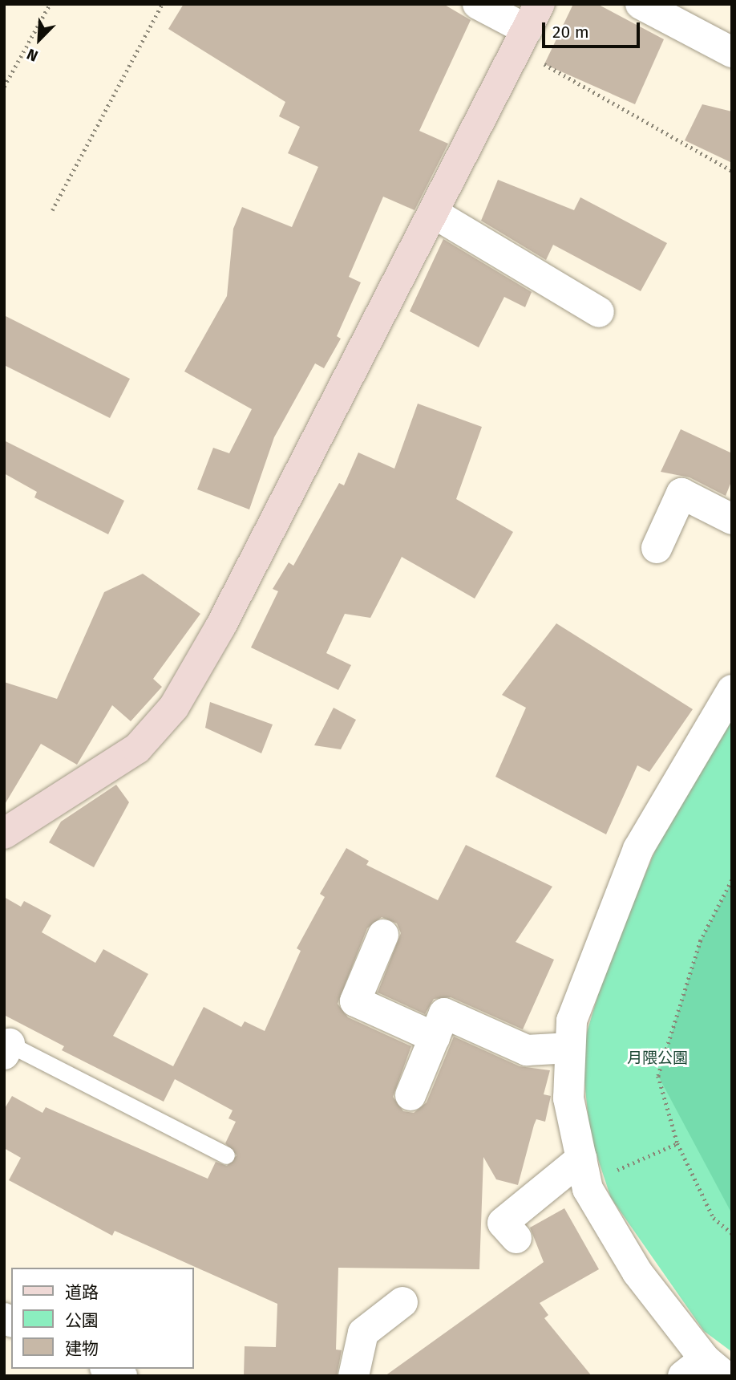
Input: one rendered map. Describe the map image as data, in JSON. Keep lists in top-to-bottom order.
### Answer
{
  "parks": ["月隈公園"],
  "legend": ["道路", "公園", "建物"],
  "scale_bar": "20 m",
  "north": "bottom left"
}
